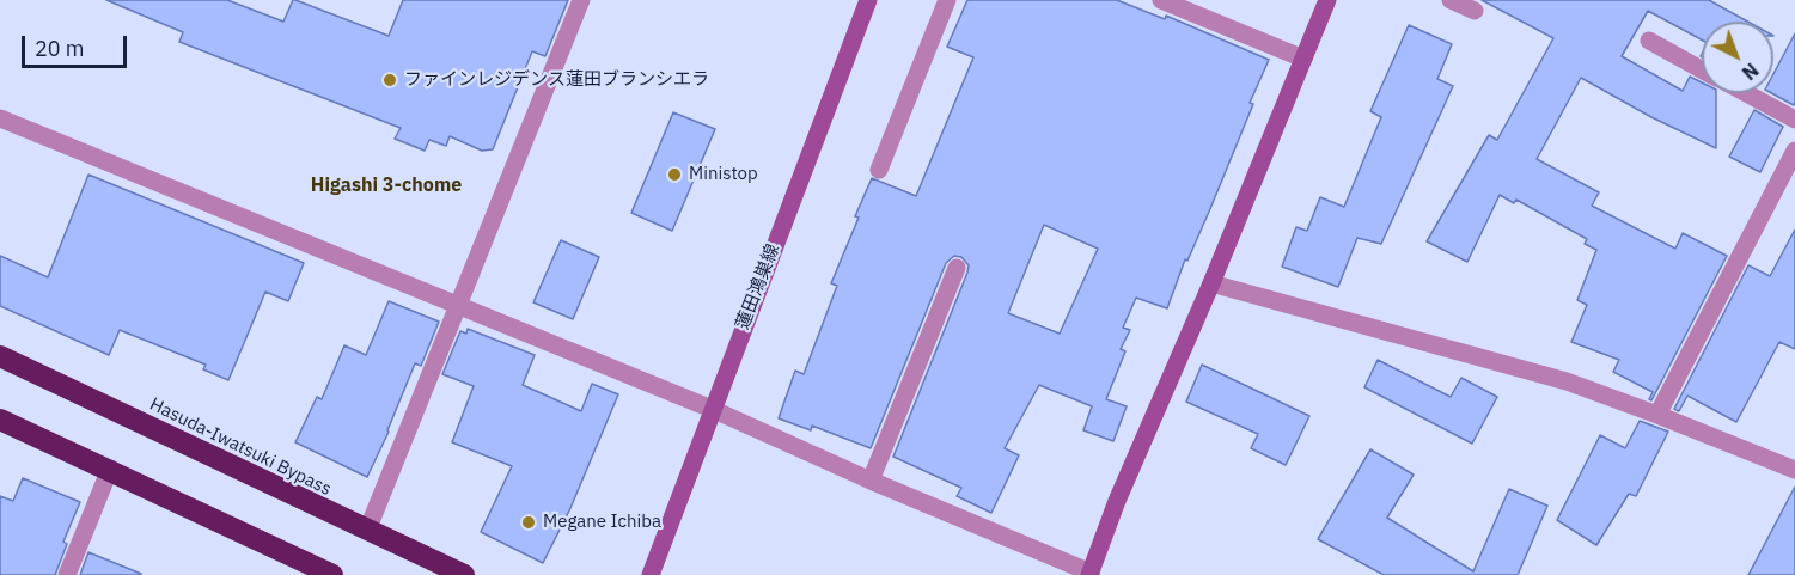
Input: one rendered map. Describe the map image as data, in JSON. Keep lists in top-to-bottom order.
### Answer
{
  "streets": {
    "highway": ["Hasuda-Iwatsuki Bypass"],
    "street": ["蓮田鴻巣線"]
  },
  "districts": ["Higashi 3-chome"],
  "places": ["ファインレジデンス蓮田ブランシエラ", "Ministop", "Megane Ichiba"],
  "scale_bar": "20 m",
  "north": "bottom right"
}
